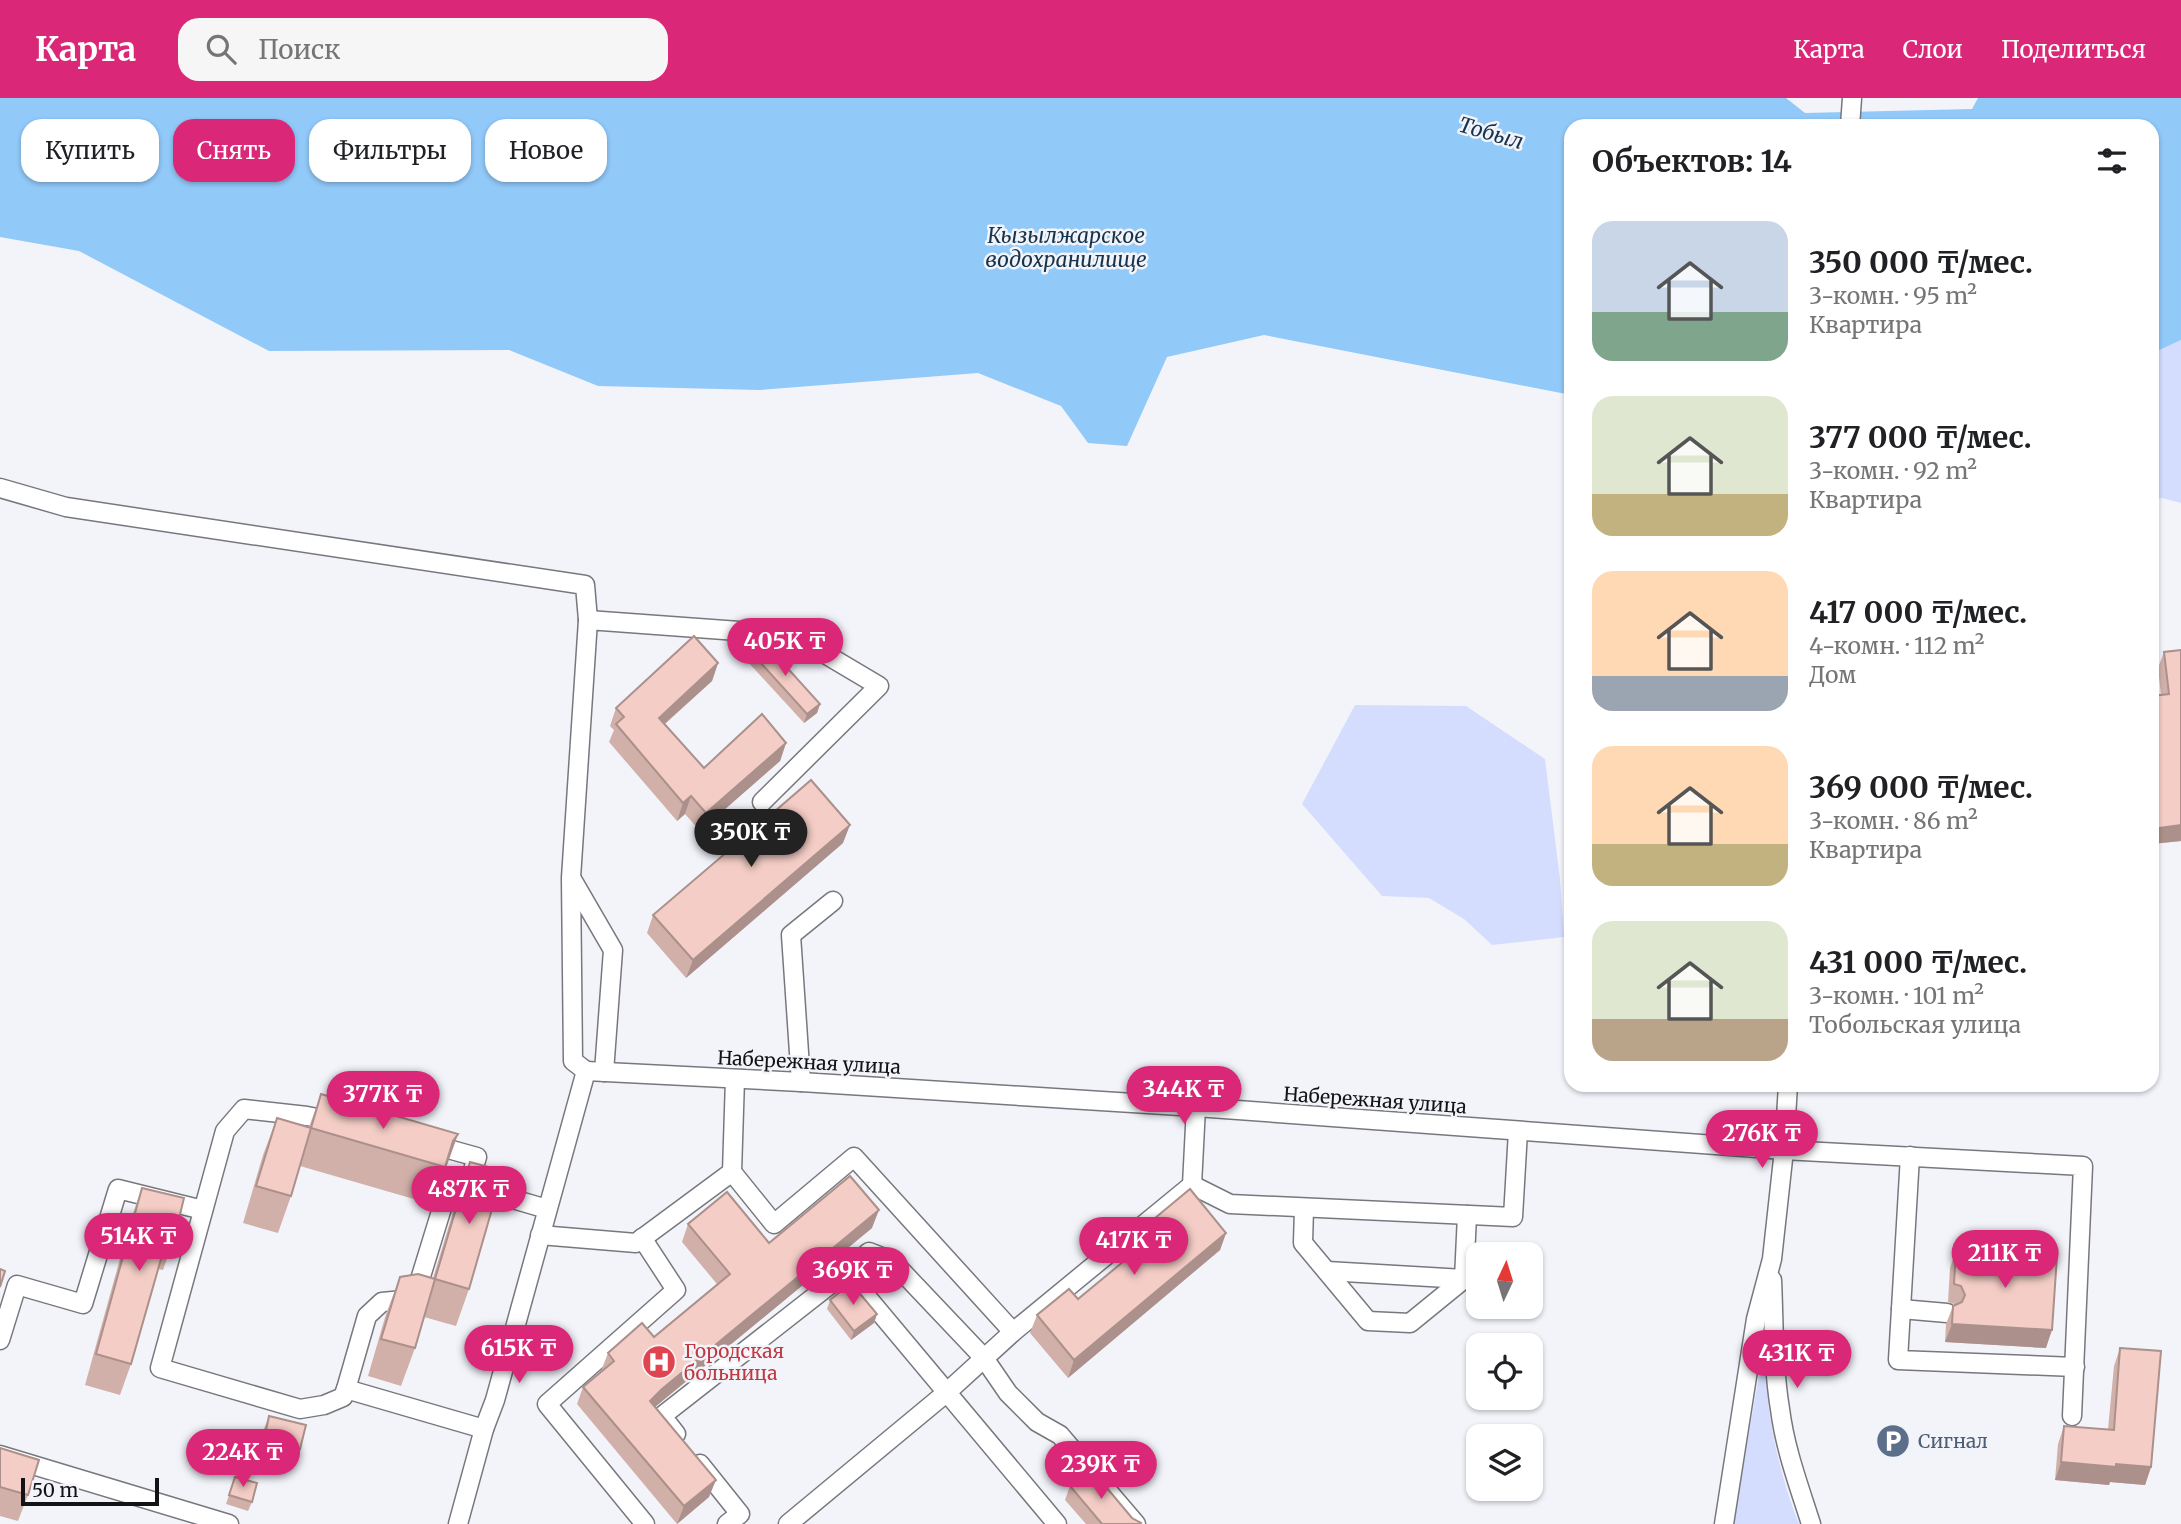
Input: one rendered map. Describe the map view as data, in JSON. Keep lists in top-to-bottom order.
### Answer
{
  "streets": {
    "street": ["Набережная улица"]
  },
  "water": ["Тобыл", "Кызылжарское водохранилище"],
  "places": {
    "hospital": ["Городская больница"],
    "parking": ["Сигнал"]
  },
  "scale_bar": "50 m",
  "north": "top",
  "page": {
    "header": "Карта",
    "search": "Поиск",
    "nav": ["Карта", "Слои", "Поделиться"],
    "chip": [
      "Купить",
      "Снять",
      "Фильтры",
      "Новое"
    ],
    "heading": "Объектов: 14",
    "list": [
      {
        "name": "350 000 ₸/мес.",
        "note": "3-комн. · 95 m² · Квартира"
      },
      {
        "name": "377 000 ₸/мес.",
        "note": "3-комн. · 92 m² · Квартира"
      },
      {
        "name": "417 000 ₸/мес.",
        "note": "4-комн. · 112 m² · Дом"
      },
      {
        "name": "369 000 ₸/мес.",
        "note": "3-комн. · 86 m² · Квартира"
      },
      {
        "name": "431 000 ₸/мес.",
        "note": "3-комн. · 101 m² · Тобольская улица"
      }
    ],
    "price": [
      "405K ₸",
      "350K ₸",
      "344K ₸",
      "377K ₸",
      "276K ₸",
      "487K ₸",
      "514K ₸",
      "417K ₸",
      "211K ₸",
      "369K ₸",
      "615K ₸",
      "431K ₸",
      "224K ₸",
      "239K ₸"
    ],
    "scale": "50 m"
  }
}
